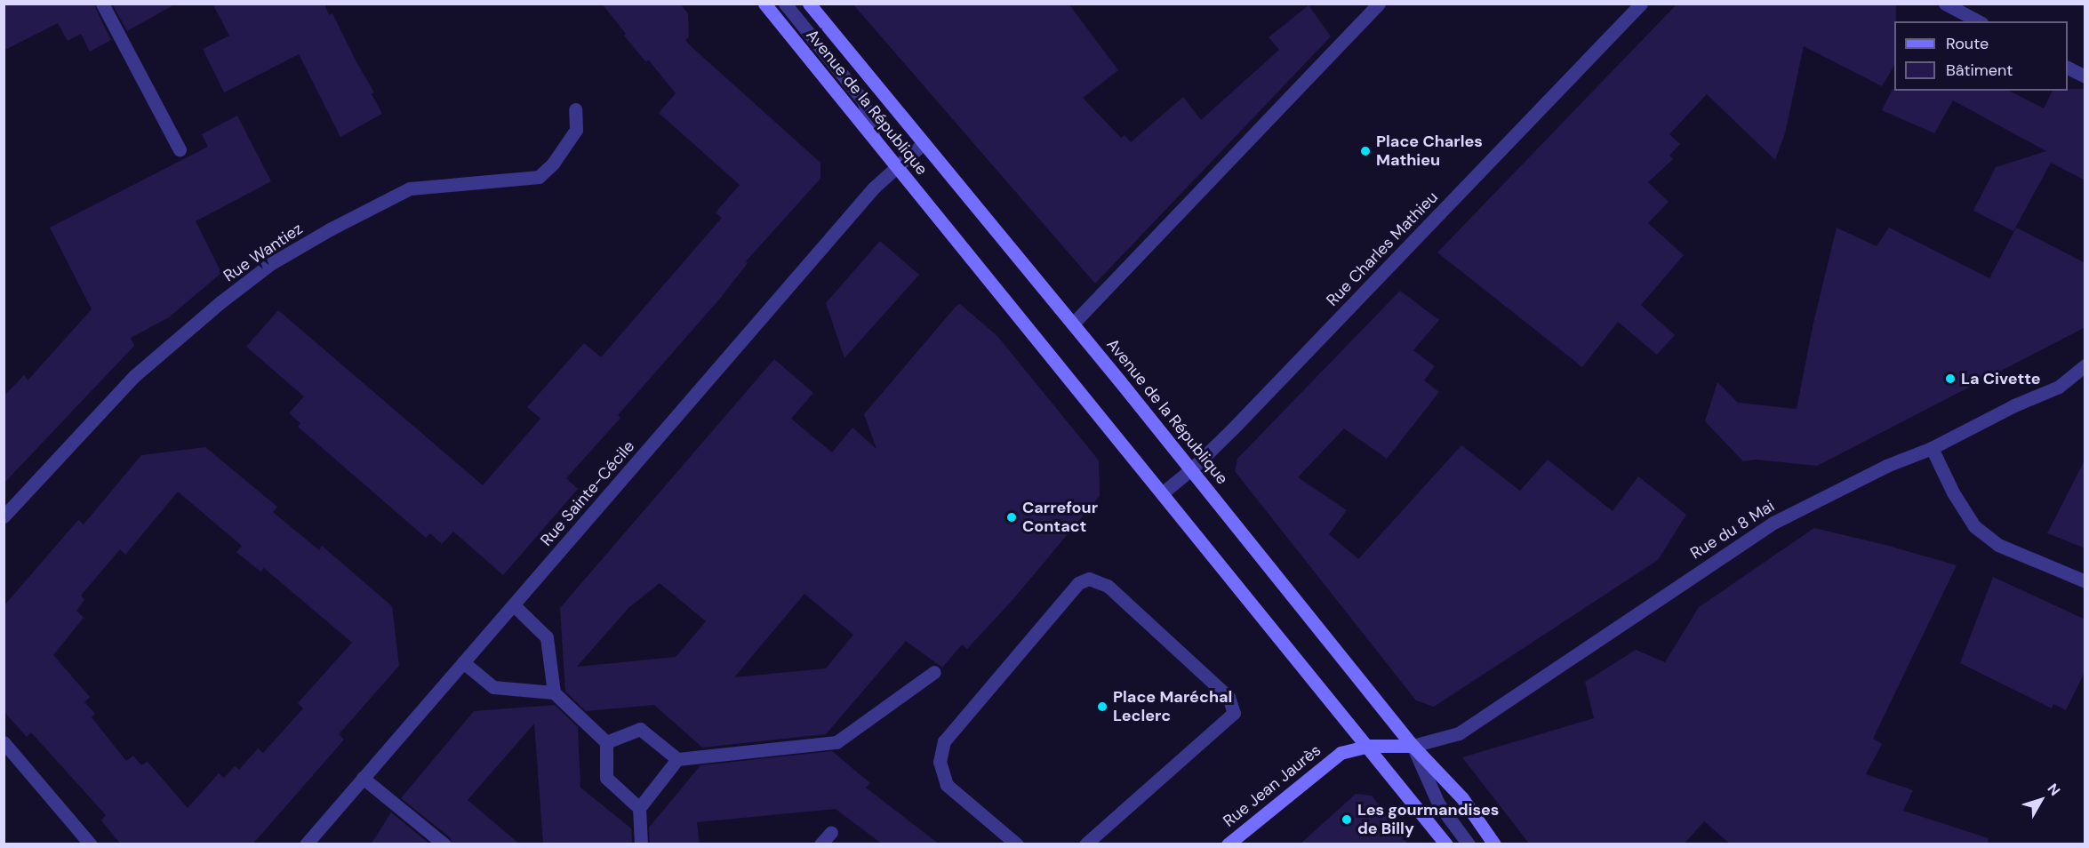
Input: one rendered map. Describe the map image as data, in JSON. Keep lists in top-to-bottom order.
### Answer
{
  "streets": {
    "main road": ["Avenue de la République", "Rue Jean Jaurès"],
    "street": [
      "Rue Charles Mathieu",
      "Rue Wantiez",
      "Rue Sainte-Cécile",
      "Rue du 8 Mai"
    ]
  },
  "crossings": [
    ["Avenue de la République", "Rue Charles Mathieu"],
    ["Avenue de la République", "Rue Sainte-Cécile"],
    ["Avenue de la République", "Rue du 8 Mai"],
    ["Avenue de la République", "Rue Jean Jaurès"],
    ["Rue du 8 Mai", "Rue Jean Jaurès"]
  ],
  "places": [
    "Place Charles Mathieu",
    "La Civette",
    "Carrefour Contact",
    "Place Maréchal Leclerc",
    "Les gourmandises de Billy"
  ],
  "legend": ["Route", "Bâtiment"],
  "north": "top right"
}
